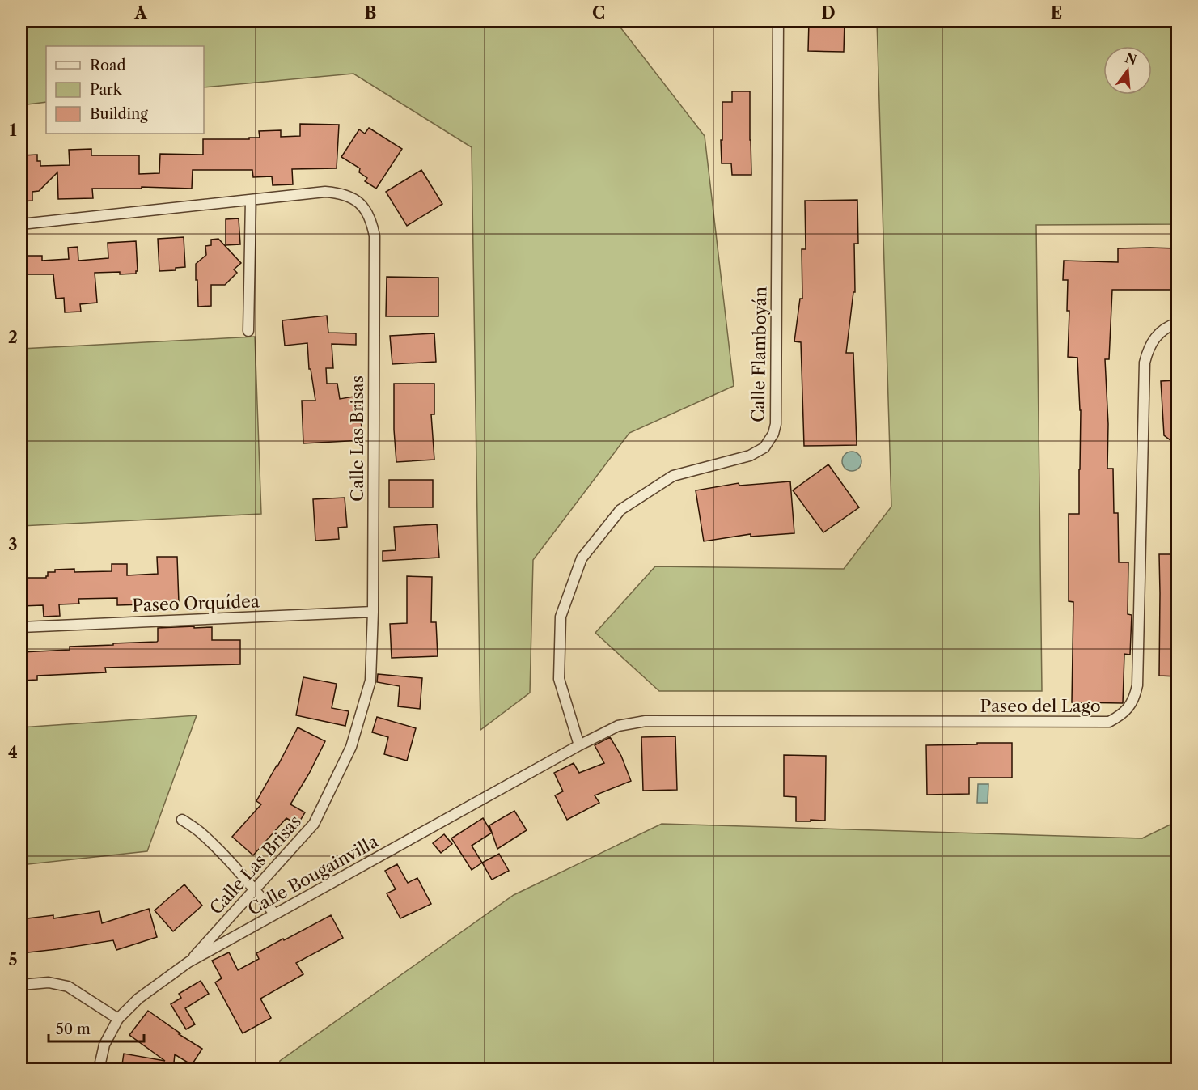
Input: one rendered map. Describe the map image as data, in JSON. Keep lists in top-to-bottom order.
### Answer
{
  "streets": {
    "street": [
      "Calle Flamboyán",
      "Calle Las Brisas",
      "Paseo Orquídea",
      "Paseo del Lago",
      "Calle Bougainvilla"
    ]
  },
  "crossings": [
    ["Calle Flamboyán", "Paseo del Lago"],
    ["Calle Flamboyán", "Calle Bougainvilla"],
    ["Calle Las Brisas", "Paseo Orquídea"],
    ["Calle Las Brisas", "Calle Bougainvilla"],
    ["Paseo del Lago", "Calle Bougainvilla"]
  ],
  "legend": ["Road", "Park", "Building"],
  "scale_bar": "50 m",
  "north": "top",
  "grid": {
    "columns": [
      "A",
      "B",
      "C",
      "D",
      "E"
    ],
    "rows": [
      "1",
      "2",
      "3",
      "4",
      "5"
    ]
  }
}
